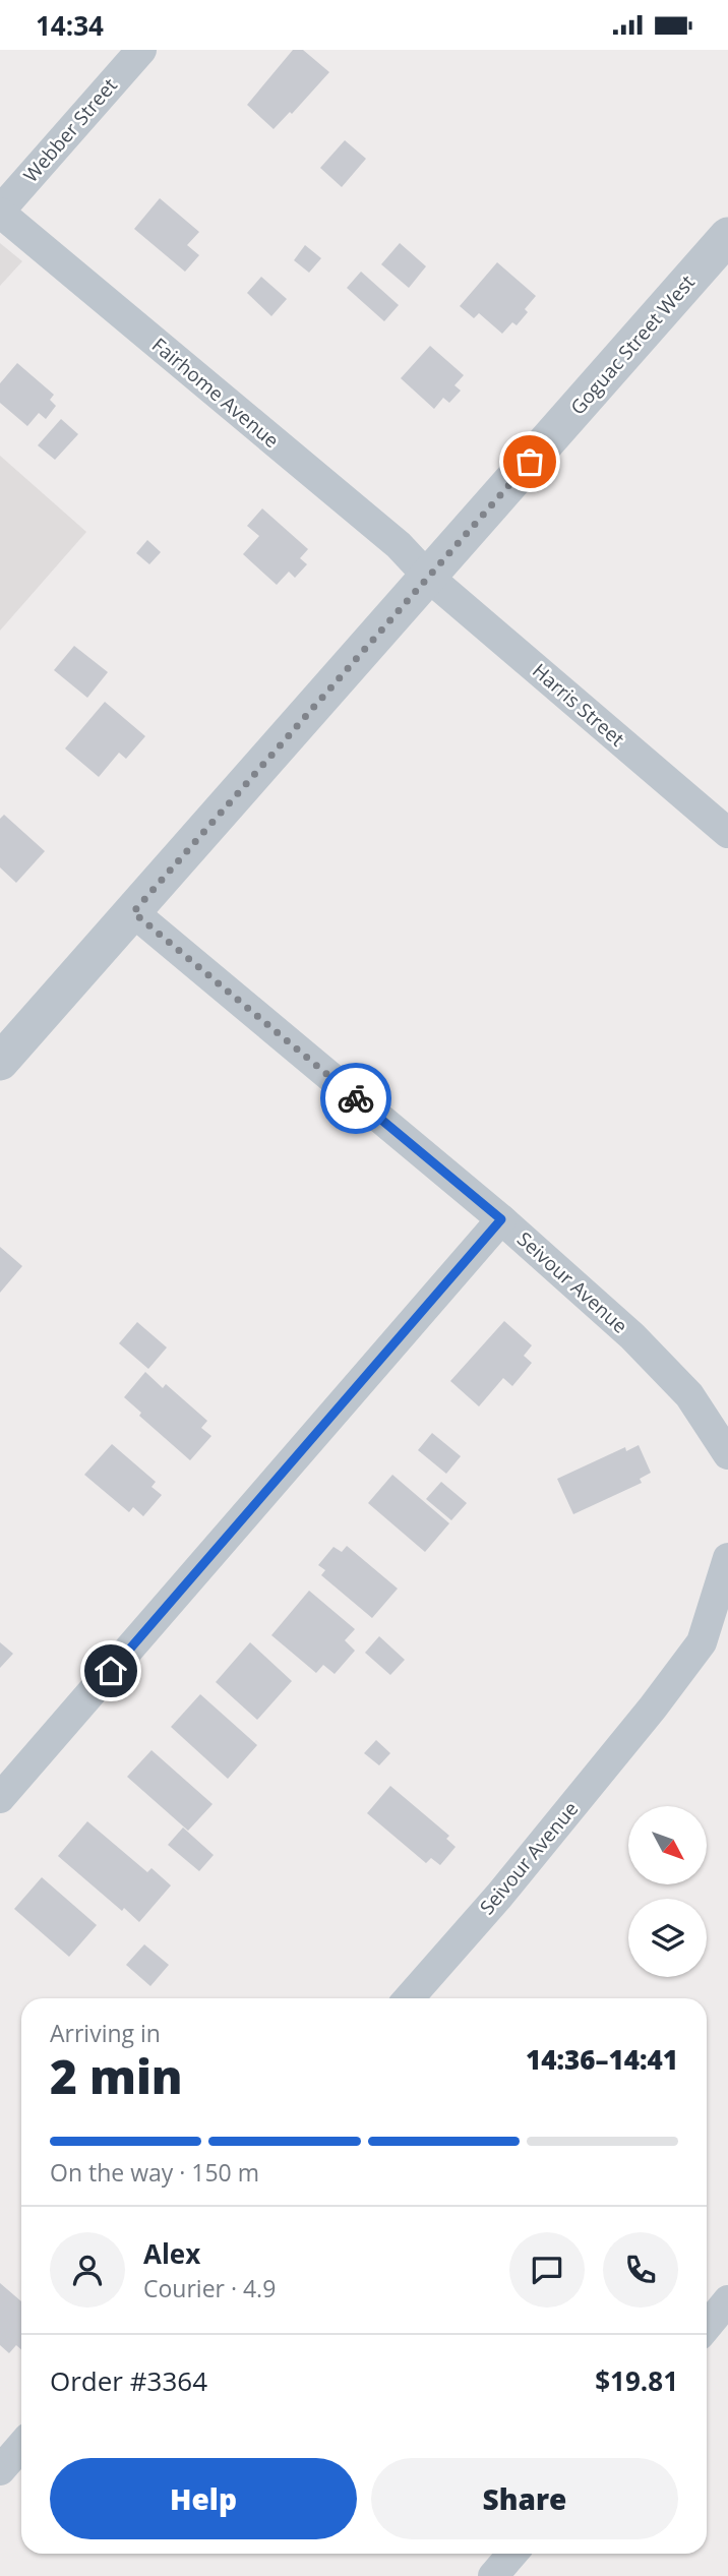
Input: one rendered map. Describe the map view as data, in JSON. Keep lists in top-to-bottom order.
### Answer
{
  "streets": {
    "street": [
      "Webber Street",
      "Goguac Street West",
      "Fairhome Avenue",
      "Harris Street",
      "Seivour Avenue"
    ]
  },
  "crossings": [
    ["Webber Street", "Fairhome Avenue"],
    ["Goguac Street West", "Fairhome Avenue"],
    ["Goguac Street West", "Harris Street"],
    ["Goguac Street West", "Seivour Avenue"],
    ["Fairhome Avenue", "Harris Street"]
  ],
  "north": "bottom right",
  "page": {
    "status": "14:34",
    "heading": ["2 min", "Arriving in", "14:36–14:41"],
    "panel": [
      "Alex",
      "Courier · 4.9",
      "Order #3364",
      "$19.81"
    ],
    "bar": "On the way · 150 m",
    "buttons": ["Help", "Share"]
  }
}
